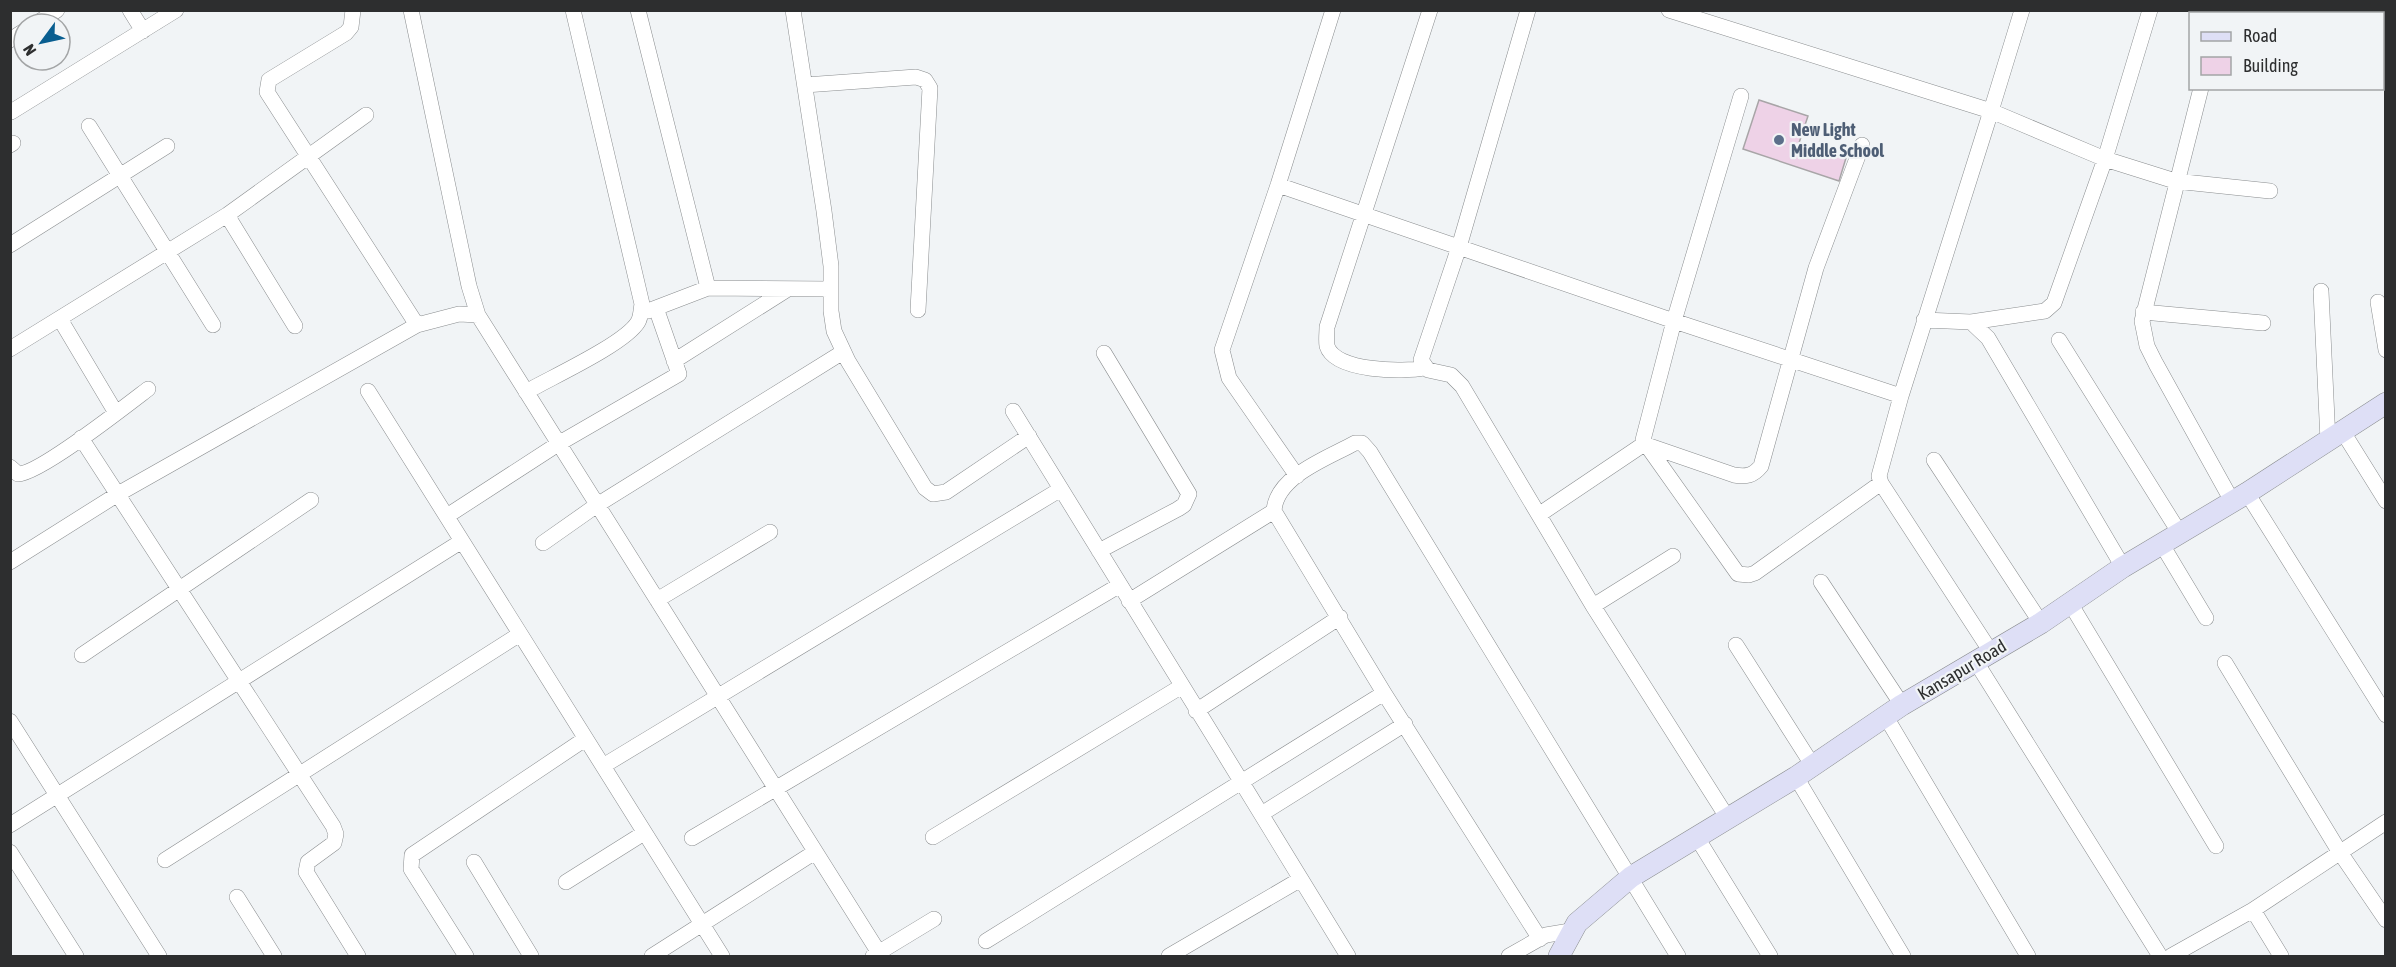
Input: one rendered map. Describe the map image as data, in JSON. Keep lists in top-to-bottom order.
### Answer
{
  "streets": {
    "street": ["Kansapur Road"]
  },
  "places": ["New Light Middle School"],
  "legend": ["Road", "Building"],
  "north": "bottom left"
}
